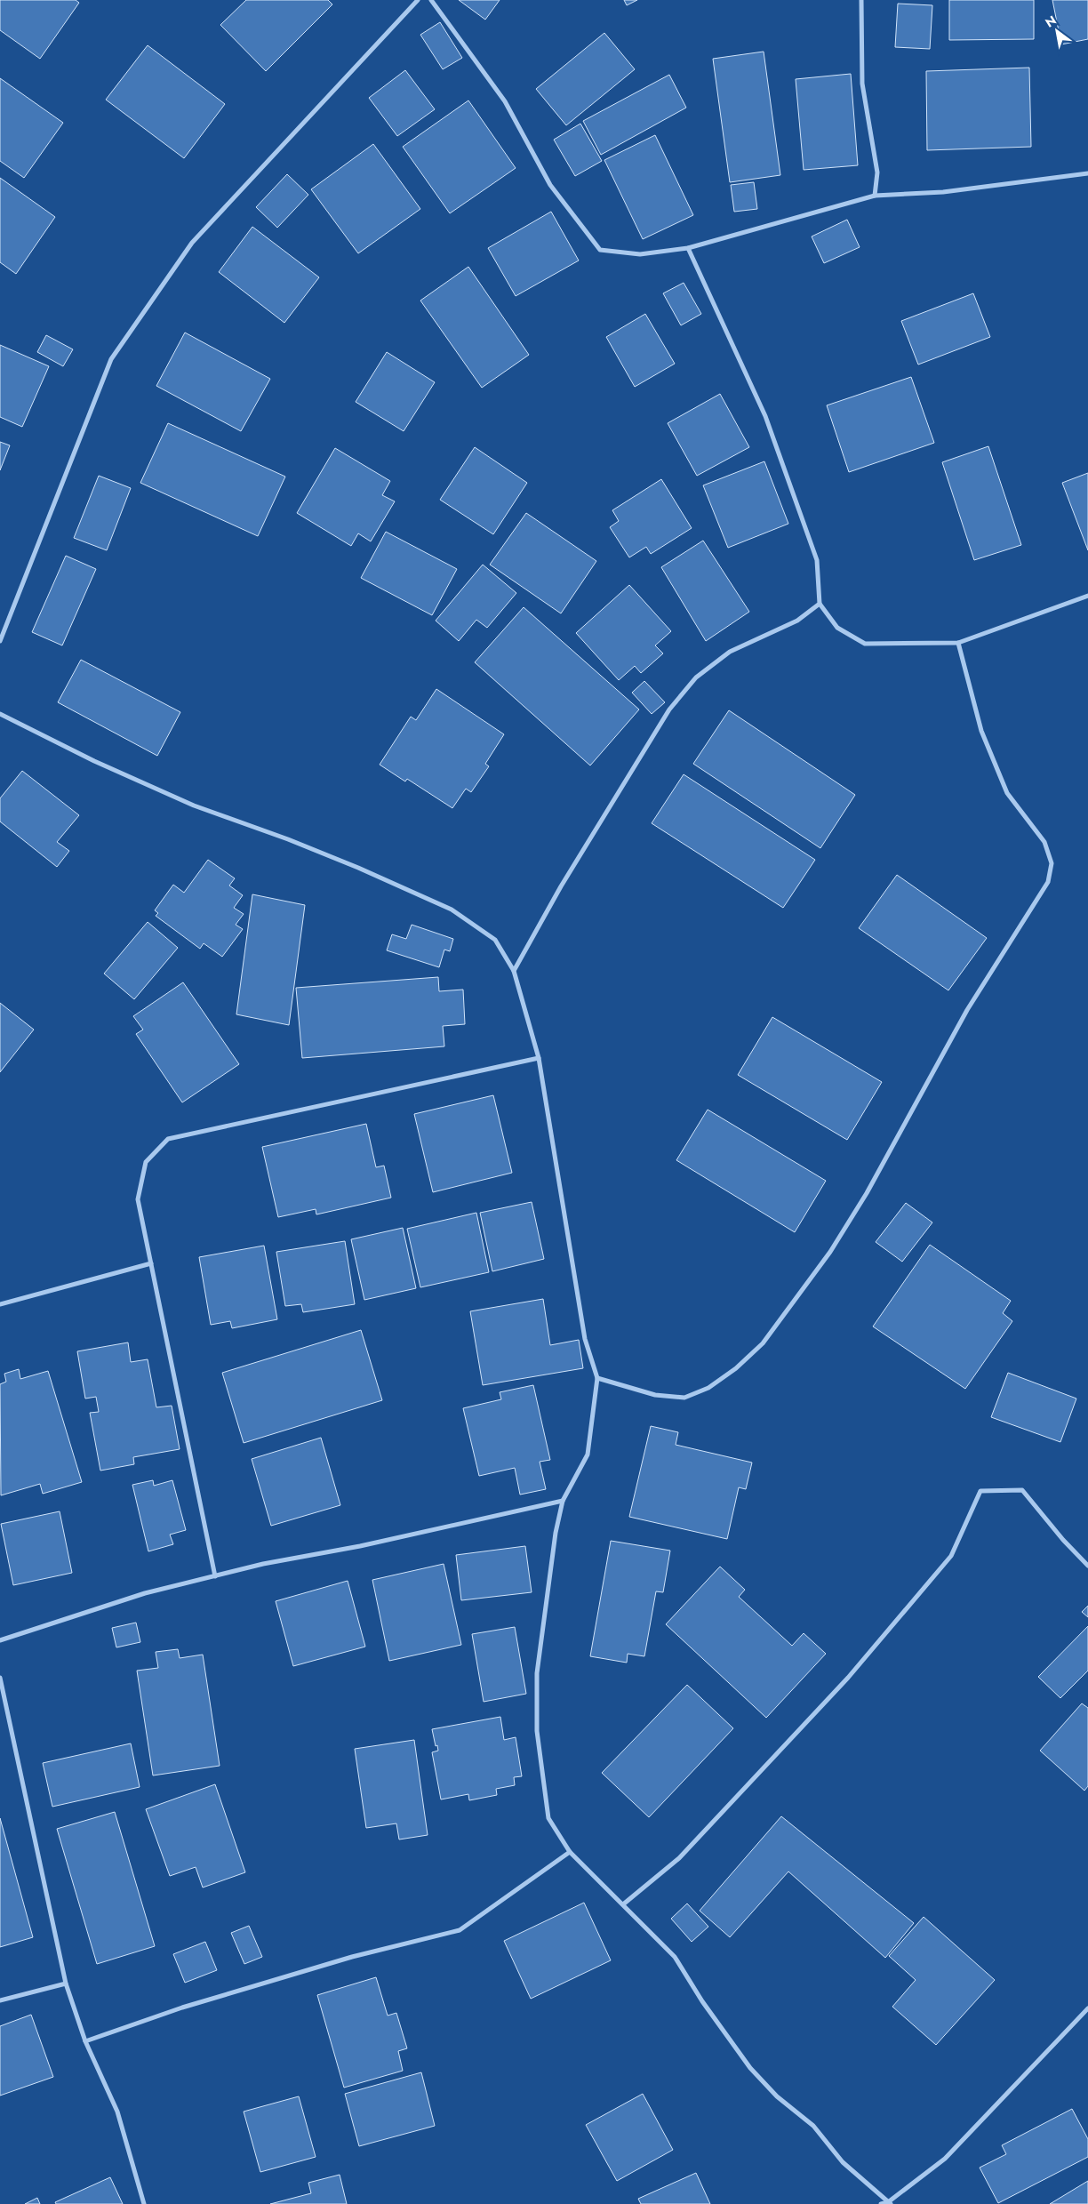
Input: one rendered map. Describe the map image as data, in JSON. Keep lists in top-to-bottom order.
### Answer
{
  "north": "top left"
}
